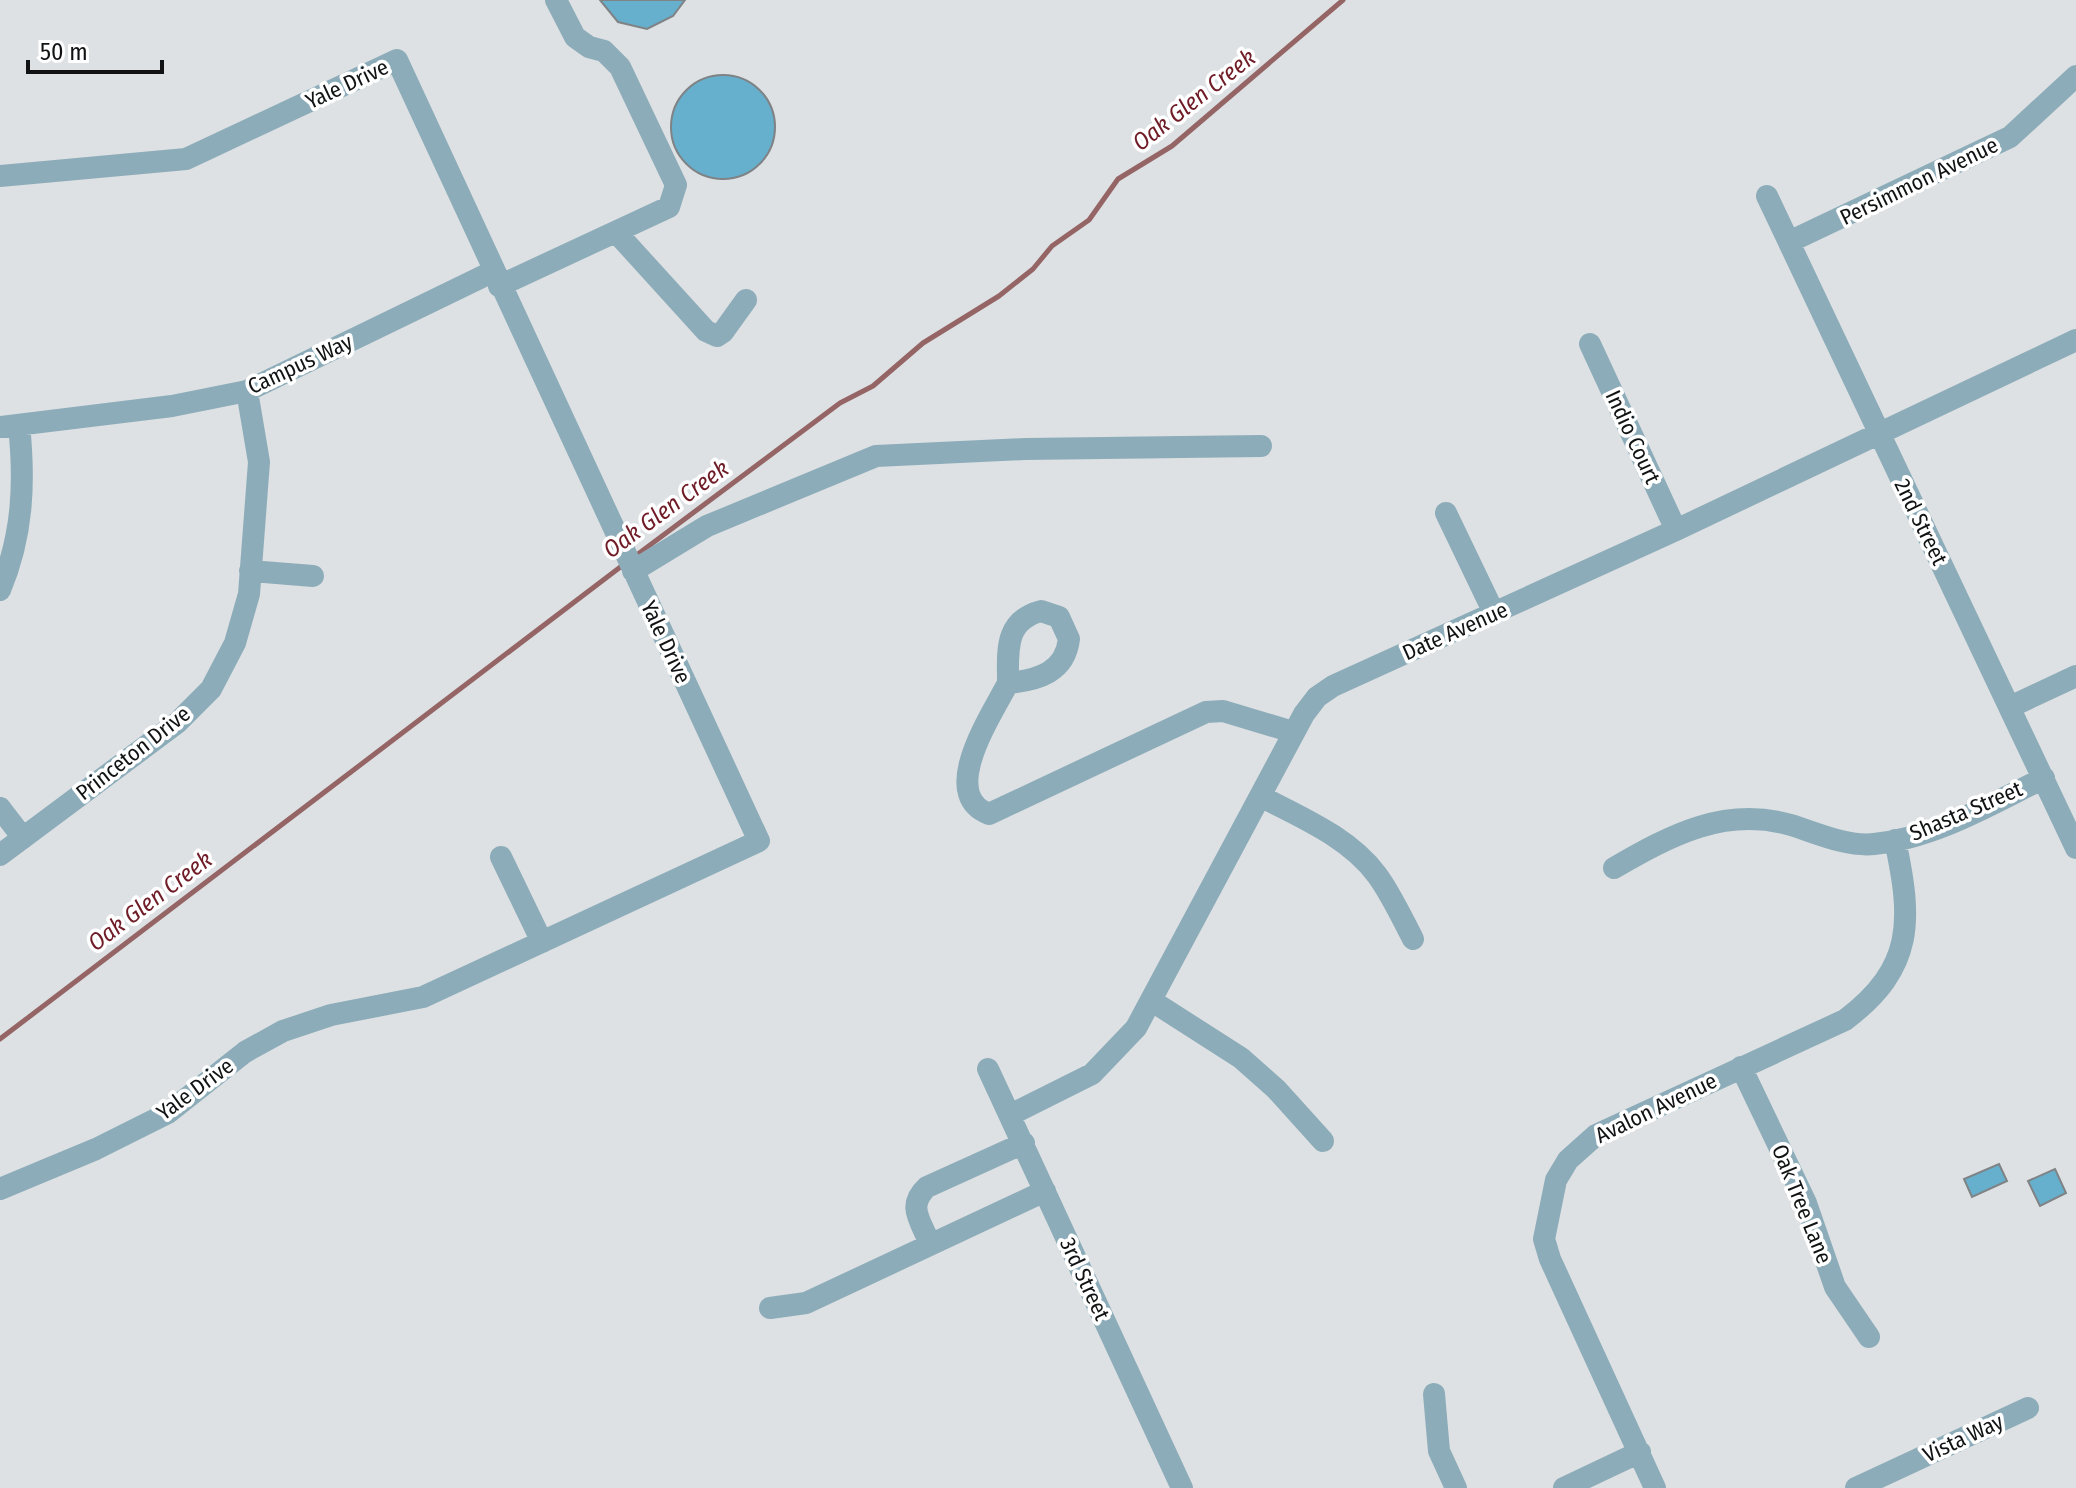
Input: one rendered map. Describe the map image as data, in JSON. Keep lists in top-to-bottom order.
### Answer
{
  "streets": {
    "street": [
      "Yale Drive",
      "Persimmon Avenue",
      "Campus Way",
      "Indio Court",
      "2nd Street",
      "Date Avenue",
      "Princeton Drive",
      "Shasta Street",
      "Avalon Avenue",
      "Oak Tree Lane",
      "3rd Street",
      "Vista Way"
    ]
  },
  "crossings": [
    ["Yale Drive", "Campus Way"],
    ["Persimmon Avenue", "2nd Street"],
    ["Campus Way", "Princeton Drive"],
    ["Indio Court", "Date Avenue"],
    ["2nd Street", "Date Avenue"],
    ["2nd Street", "Shasta Street"],
    ["Date Avenue", "3rd Street"],
    ["Shasta Street", "Avalon Avenue"],
    ["Avalon Avenue", "Oak Tree Lane"]
  ],
  "water": ["Oak Glen Creek"],
  "scale_bar": "50 m"
}
